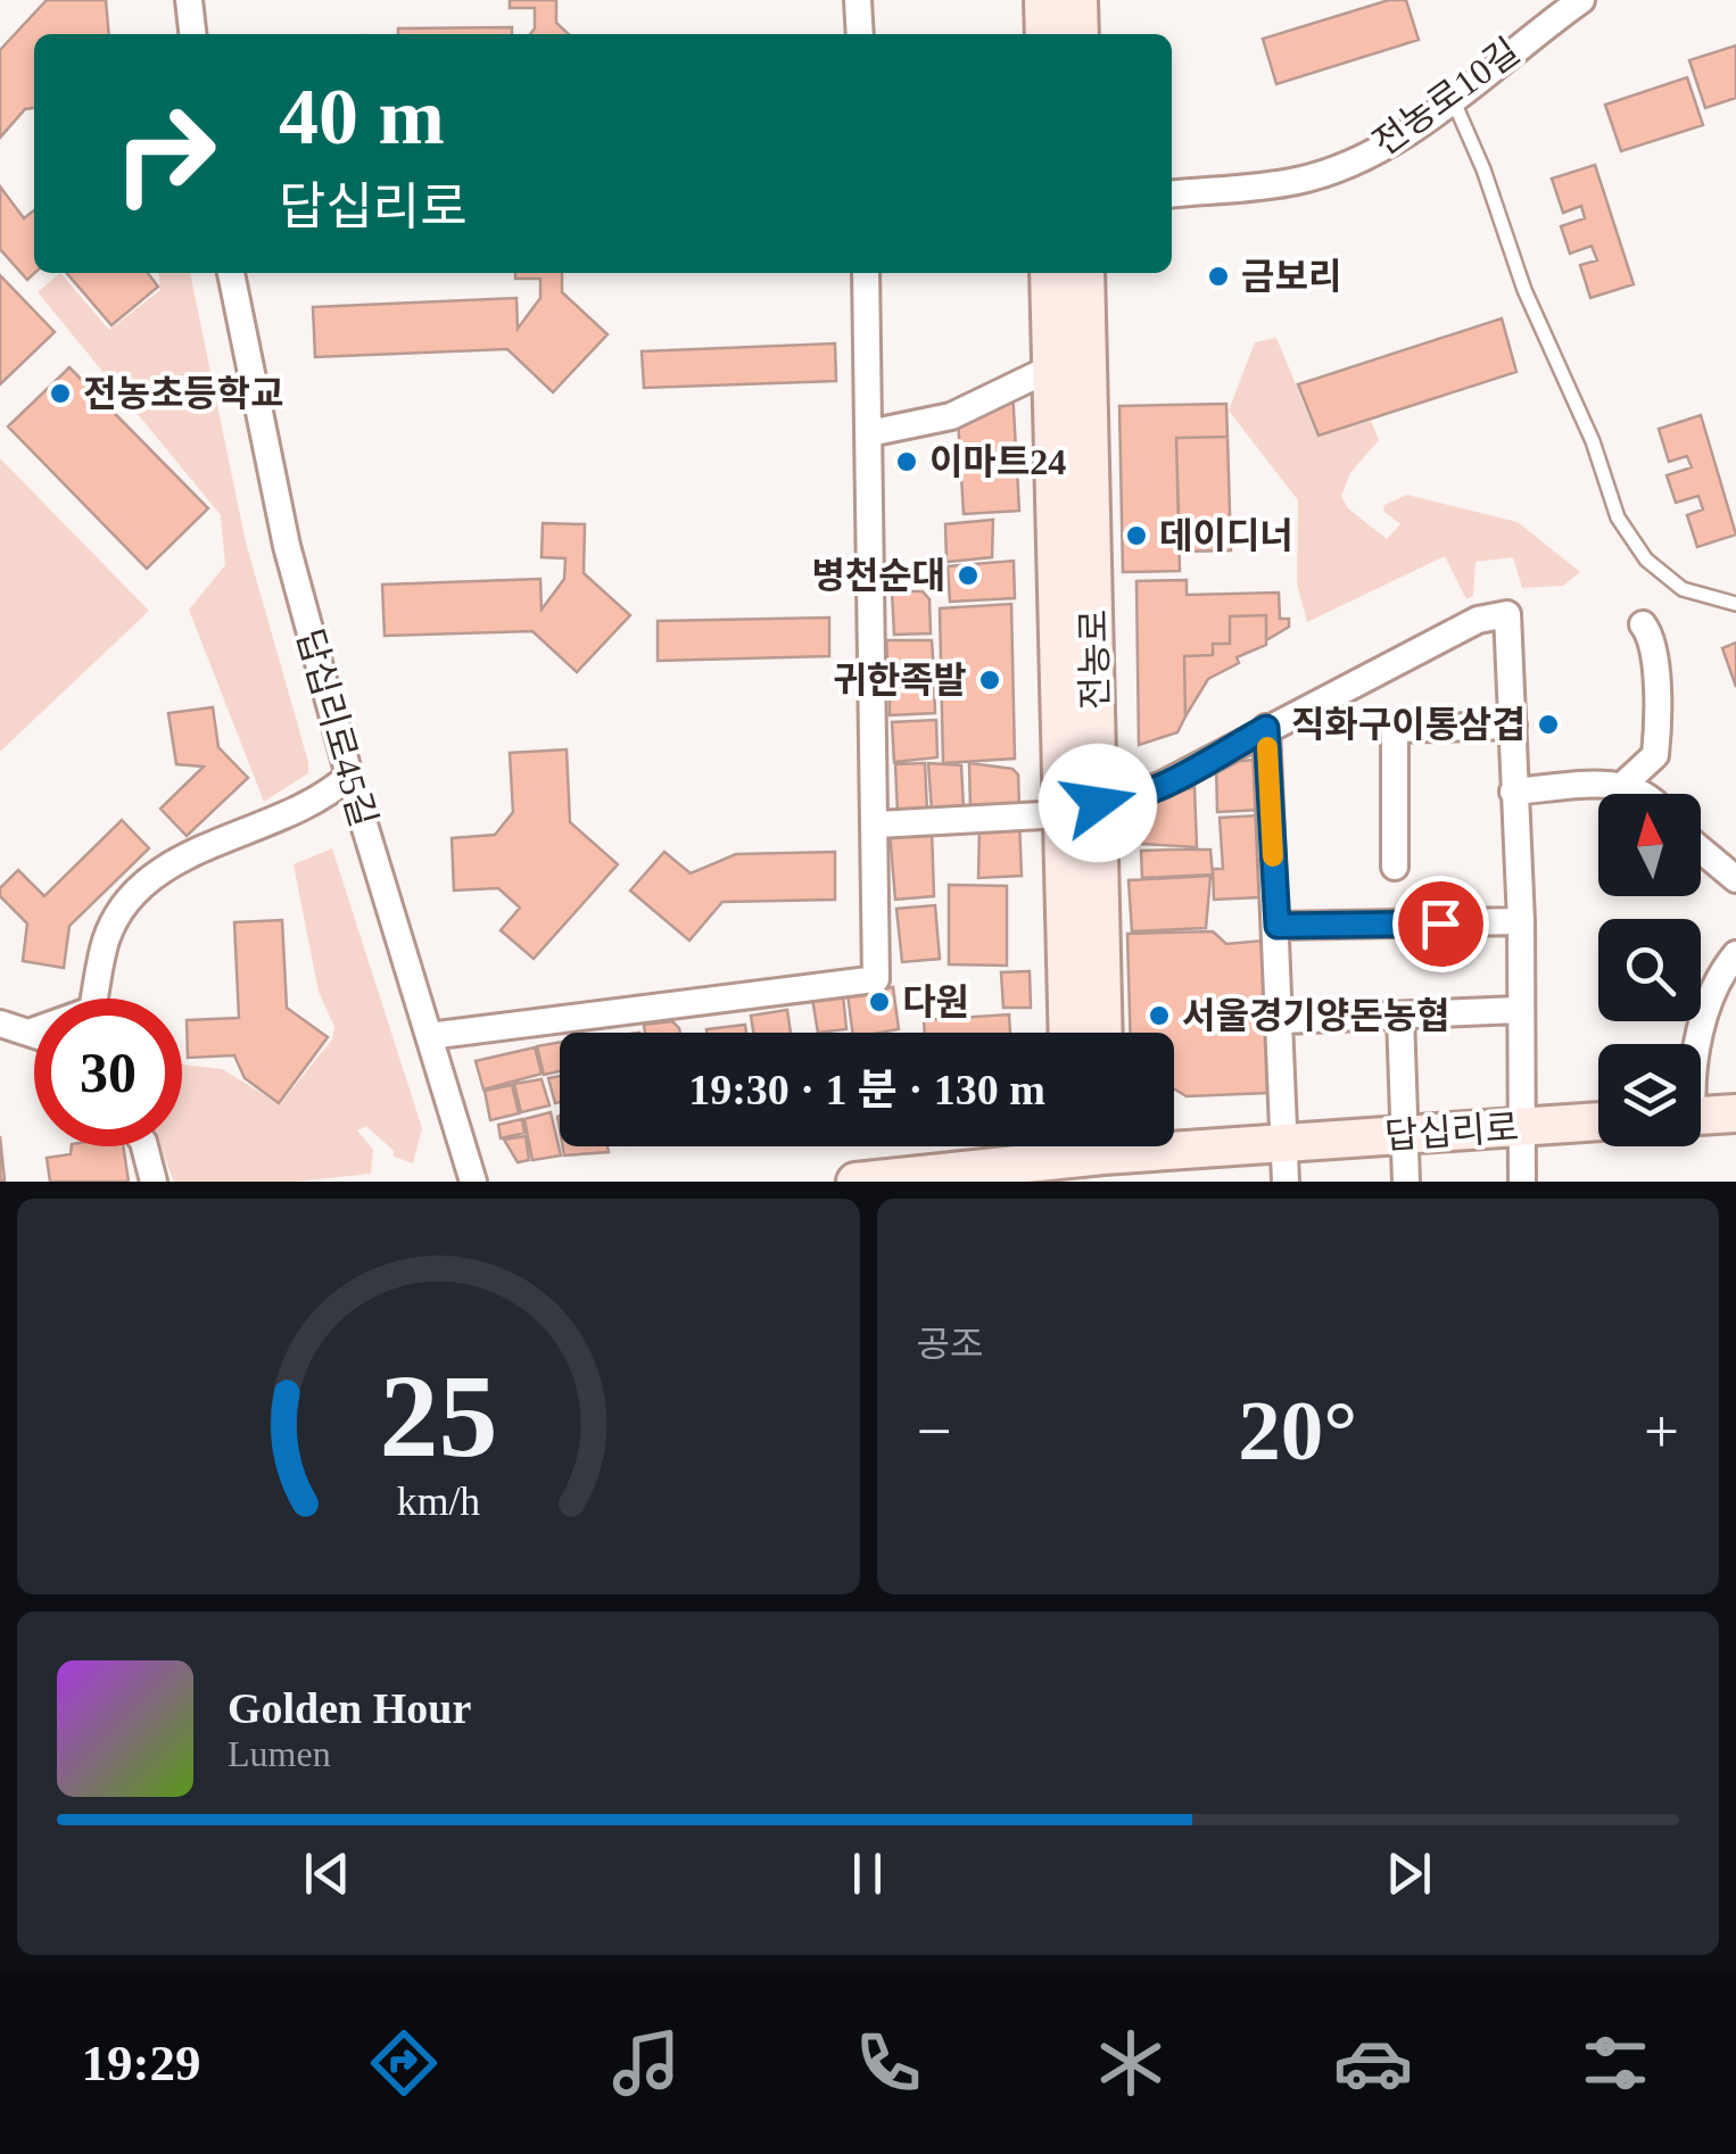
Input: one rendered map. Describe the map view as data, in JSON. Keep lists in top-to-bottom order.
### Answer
{
  "streets": {
    "main road": ["전농로", "답십리로"],
    "street": ["전농로10길", "답십리로45길"]
  },
  "places": [
    "금보리",
    "전농초등학교",
    "이마트24",
    "데이디너",
    "병천순대",
    "귀한족발",
    "직화구이통삼겹",
    "다원",
    "서울경기양돈농협"
  ],
  "north": "top",
  "page": {
    "turn": ["40 m", "답십리로"],
    "limit": "30",
    "trip": "19:30 · 1 분 · 130 m",
    "tile": "공조",
    "heat": ["−", "20°", "+"],
    "song": ["Golden Hour", "Lumen"],
    "tabs": "19:29",
    "gauge": ["25", "km/h"]
  }
}
